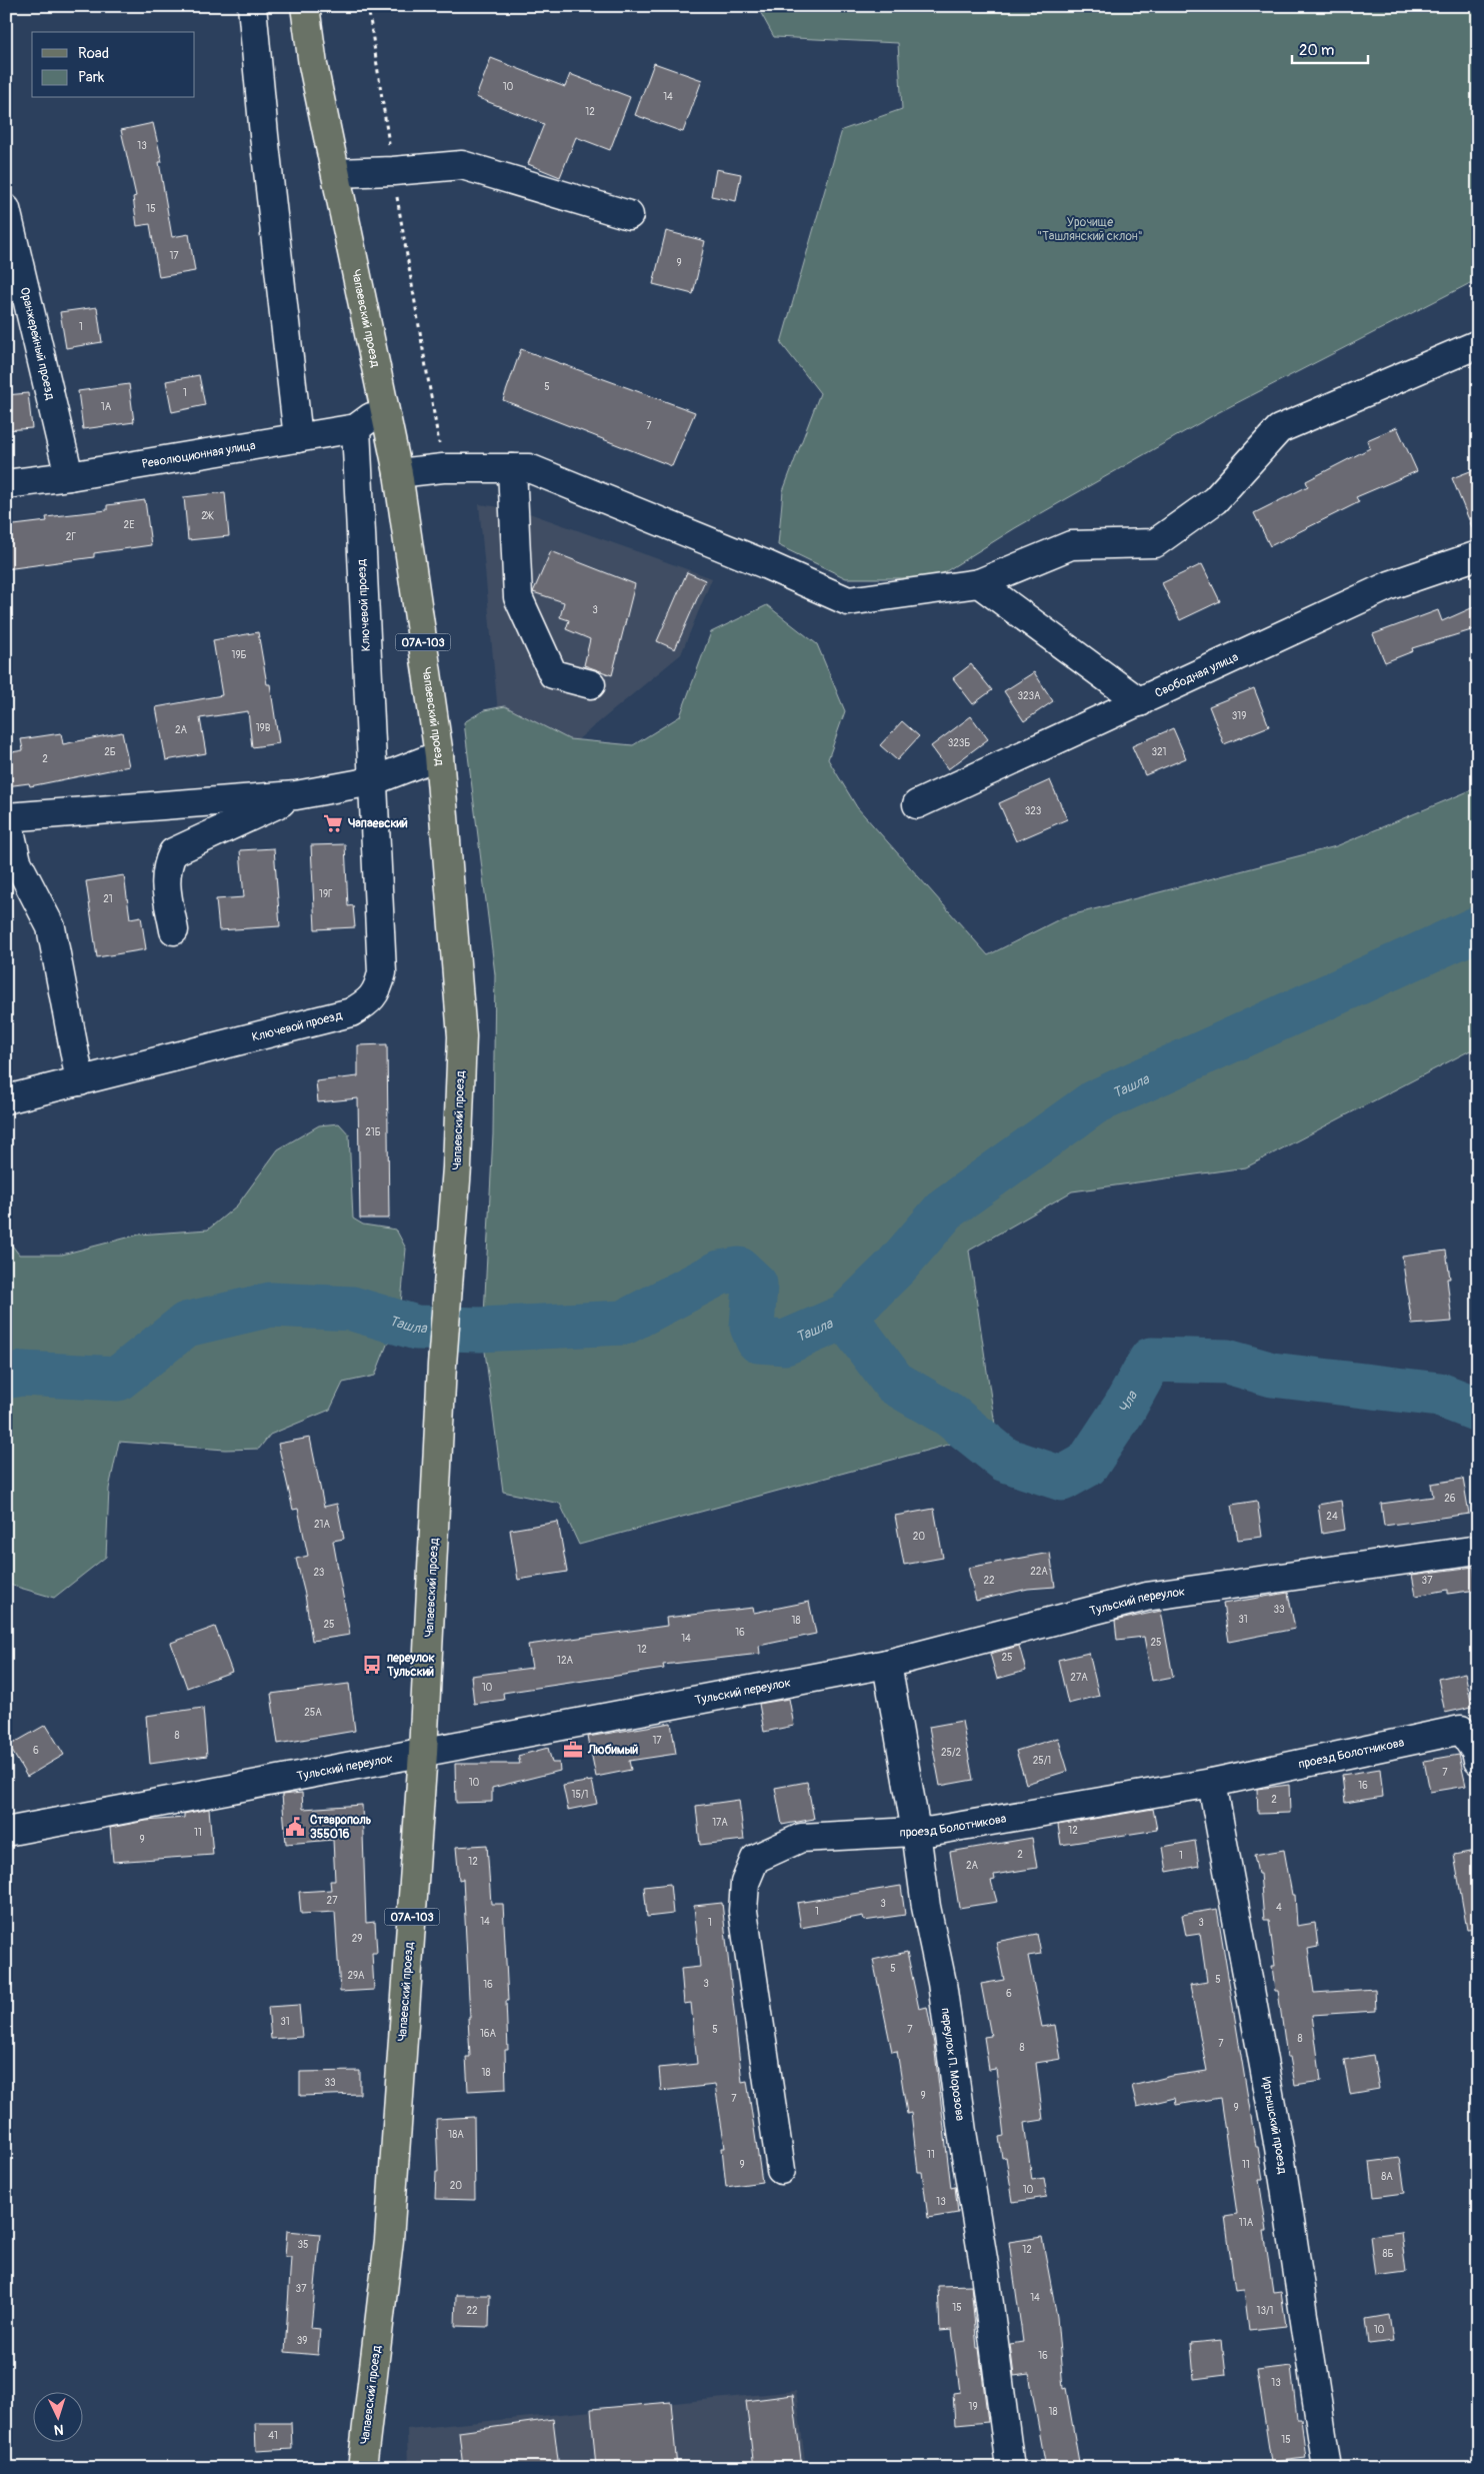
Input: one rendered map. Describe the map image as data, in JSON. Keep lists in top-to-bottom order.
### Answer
{
  "streets": {
    "main road": ["Чапаевский проезд", "07А-103"],
    "street": [
      "Оранжерейный проезд",
      "Революционная улица",
      "Ключевой проезд",
      "Свободная улица",
      "Тульский переулок",
      "проезд Болотникова",
      "переулок П. Морозова",
      "Иртышский проезд"
    ]
  },
  "crossings": [
    ["Чапаевский проезд", "Революционная улица"],
    ["Чапаевский проезд", "Тульский переулок"],
    ["Оранжерейный проезд", "Революционная улица"],
    ["Революционная улица", "Ключевой проезд"],
    ["Тульский переулок", "переулок П. Морозова"],
    ["проезд Болотникова", "переулок П. Морозова"],
    ["проезд Болотникова", "Иртышский проезд"]
  ],
  "water": ["Ташла", "Чла"],
  "parks": ["Урочище \"Ташлянский склон\""],
  "places": {
    "supermarket": ["Чапаевский"],
    "bus stop": ["переулок Тульский"],
    "office": ["Любимый"],
    "public building": ["Ставрополь 355016"]
  },
  "house_numbers": [
    "10",
    "14",
    "12",
    "13",
    "15",
    "17",
    "9",
    "1",
    "5",
    "1",
    "1А",
    "7",
    "2Ж",
    "2Е",
    "2Г",
    "3",
    "19Б",
    "323А",
    "319",
    "19В",
    "2А",
    "323Б",
    "2Б",
    "321",
    "2",
    "323",
    "19Г",
    "21",
    "21Б",
    "26",
    "24",
    "21А",
    "20",
    "22А",
    "23",
    "22",
    "37",
    "33",
    "31",
    "18",
    "25",
    "16",
    "14",
    "25",
    "12",
    "25",
    "12А",
    "27А",
    "10",
    "25А",
    "8",
    "17",
    "6",
    "25/2",
    "25/1",
    "7",
    "10",
    "16",
    "15/1",
    "2",
    "17А",
    "12",
    "11",
    "9",
    "2",
    "1",
    "12",
    "2А",
    "27",
    "3",
    "4",
    "1",
    "14",
    "1",
    "3",
    "29",
    "5",
    "29А",
    "5",
    "3",
    "16",
    "6",
    "31",
    "5",
    "7",
    "16А",
    "8",
    "7",
    "8",
    "18",
    "33",
    "9",
    "7",
    "9",
    "18А",
    "11",
    "9",
    "11",
    "8А",
    "20",
    "10",
    "13",
    "11А",
    "35",
    "12",
    "8Б",
    "37",
    "14",
    "15",
    "22",
    "13/1",
    "10",
    "39",
    "16",
    "13",
    "19",
    "18",
    "41",
    "15"
  ],
  "legend": ["Road", "Park"],
  "scale_bar": "20 m",
  "north": "bottom"
}
